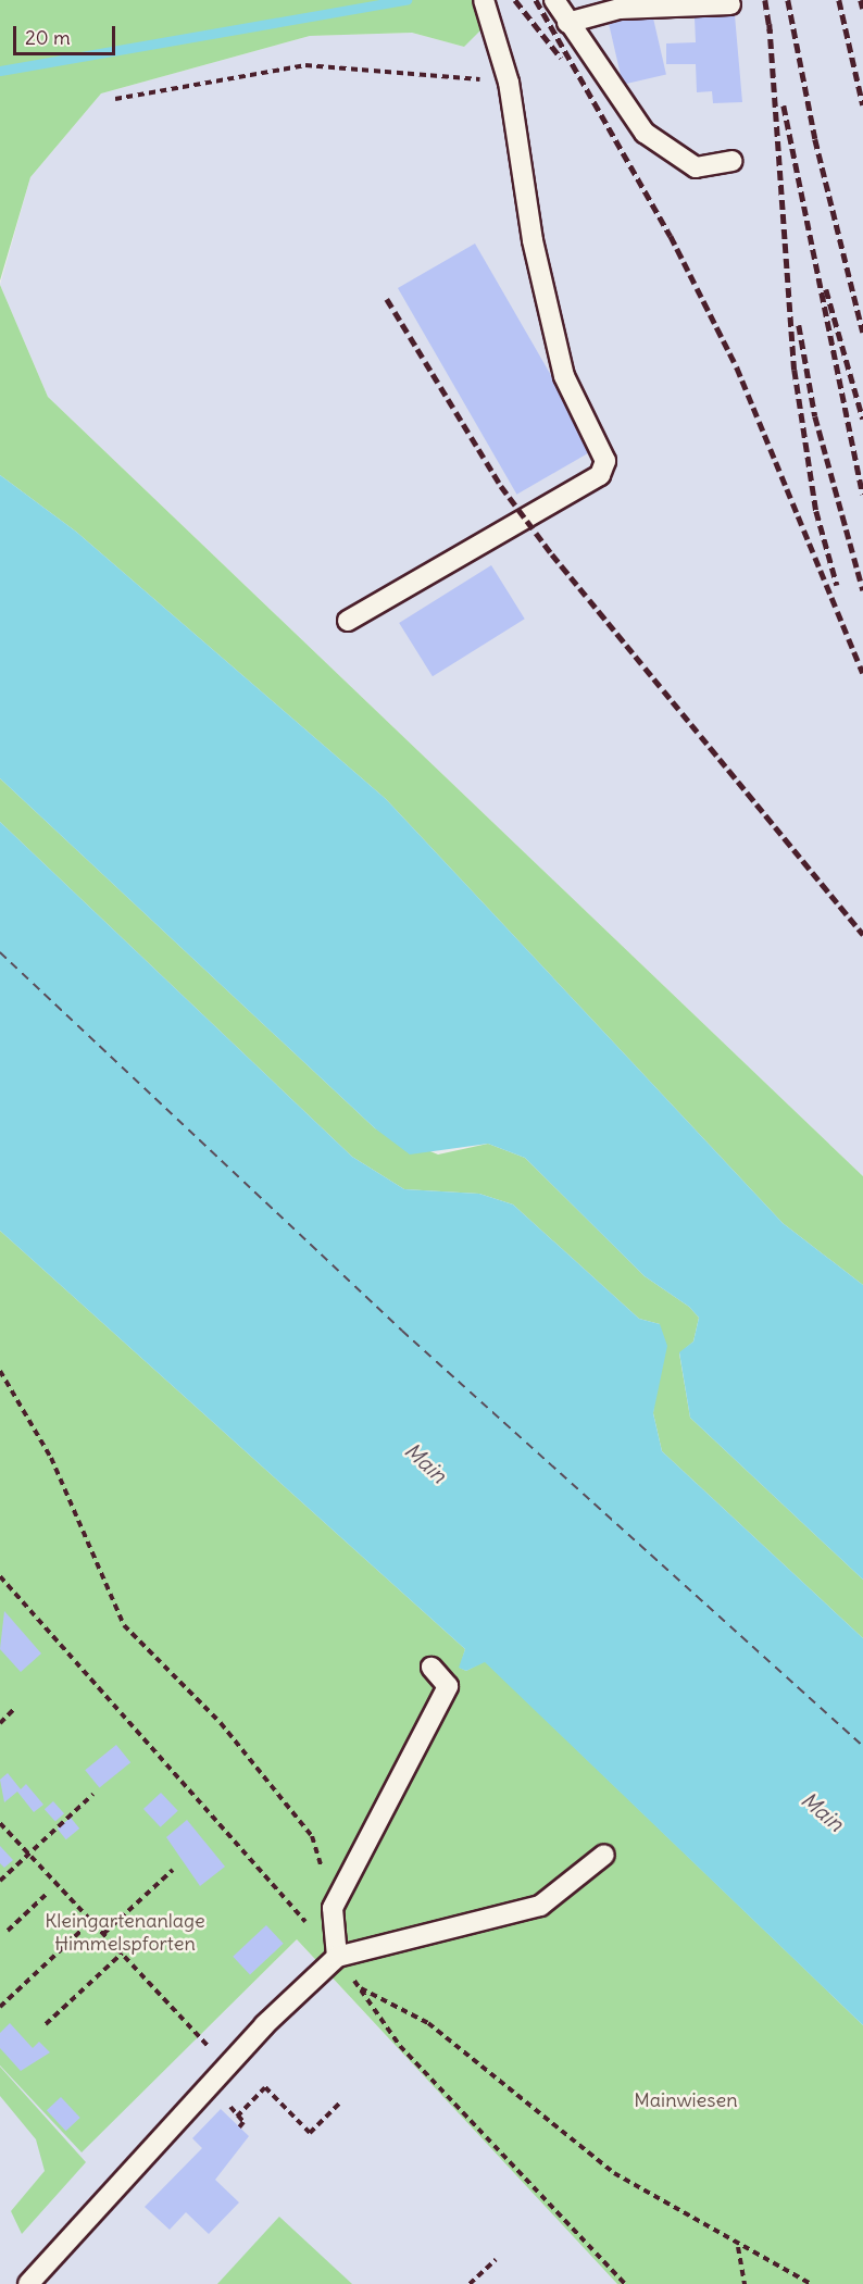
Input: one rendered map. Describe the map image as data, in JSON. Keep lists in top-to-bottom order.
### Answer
{
  "water": ["Main"],
  "parks": ["Kleingartenanlage Himmelspforten", "Mainwiesen"],
  "scale_bar": "20 m"
}
